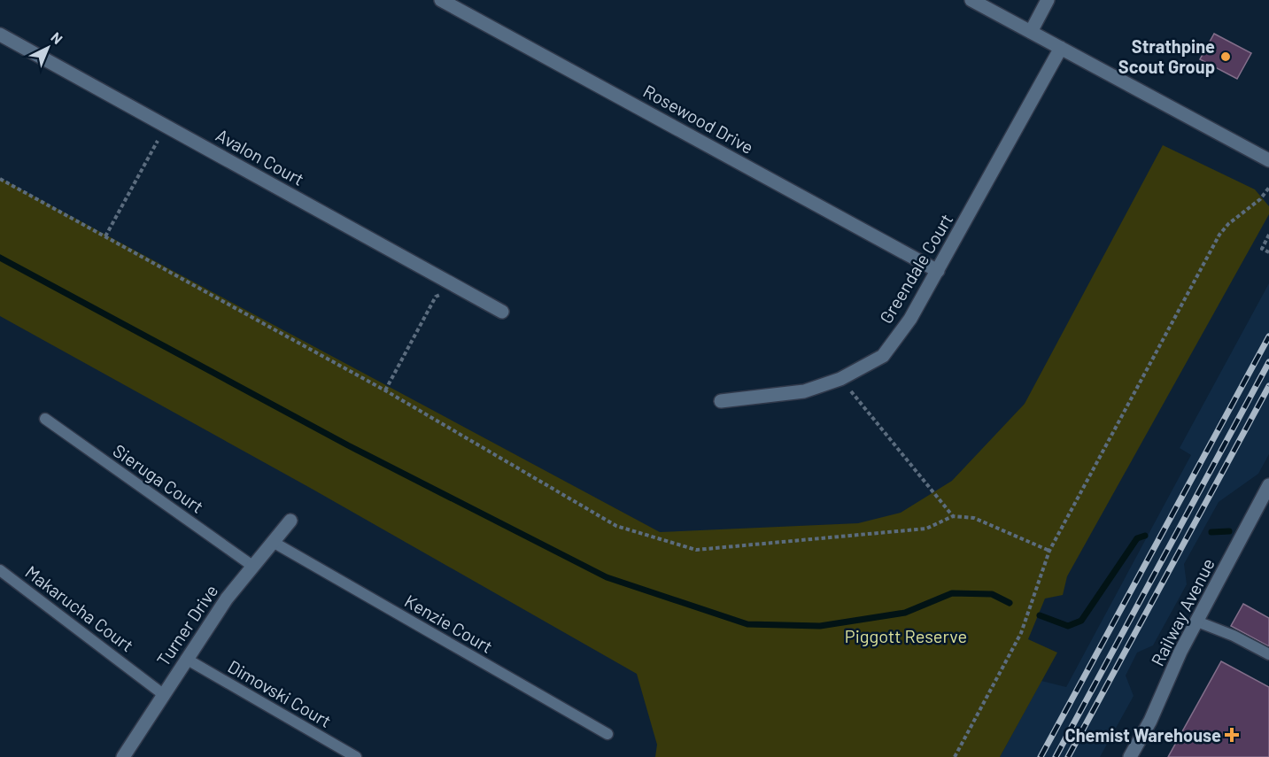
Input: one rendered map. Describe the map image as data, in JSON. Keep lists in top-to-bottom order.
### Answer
{
  "streets": {
    "street": [
      "Rosewood Drive",
      "Avalon Court",
      "Greendale Court",
      "Railway Avenue",
      "Turner Drive"
    ],
    "lane": [
      "Sieruga Court",
      "Makarucha Court",
      "Kenzie Court",
      "Dimovski Court"
    ]
  },
  "crossings": [
    ["Rosewood Drive", "Greendale Court"],
    ["Sieruga Court", "Turner Drive"],
    ["Makarucha Court", "Turner Drive"],
    ["Kenzie Court", "Turner Drive"],
    ["Turner Drive", "Dimovski Court"]
  ],
  "parks": ["Piggott Reserve"],
  "places": {
    "other": ["Strathpine Scout Group"],
    "health": ["Chemist Warehouse"]
  },
  "north": "top right"
}
